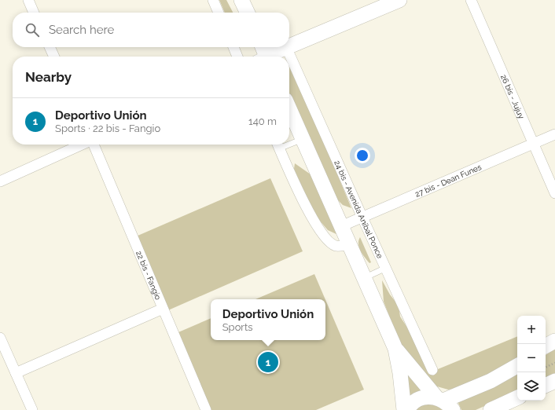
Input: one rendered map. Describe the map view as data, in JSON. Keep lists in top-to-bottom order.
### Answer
{
  "streets": {
    "street": [
      "26 bis - Jujuy",
      "27 bis - Dean Funes",
      "24 bis - Avenida Aníbal Ponce",
      "22 bis - Fangio"
    ]
  },
  "crossings": [
    ["26 bis - Jujuy", "27 bis - Dean Funes"],
    ["27 bis - Dean Funes", "24 bis - Avenida Aníbal Ponce"]
  ],
  "page": {
    "search": "Search here",
    "heading": "Nearby",
    "list": [
      {
        "mark": "1",
        "name": "Deportivo Unión",
        "note": "Sports · 22 bis - Fangio",
        "value": "140 m"
      }
    ],
    "popup": ["Deportivo Unión", "Sports"],
    "map_buttons": ["+", "−"],
    "pins": "1"
  }
}
